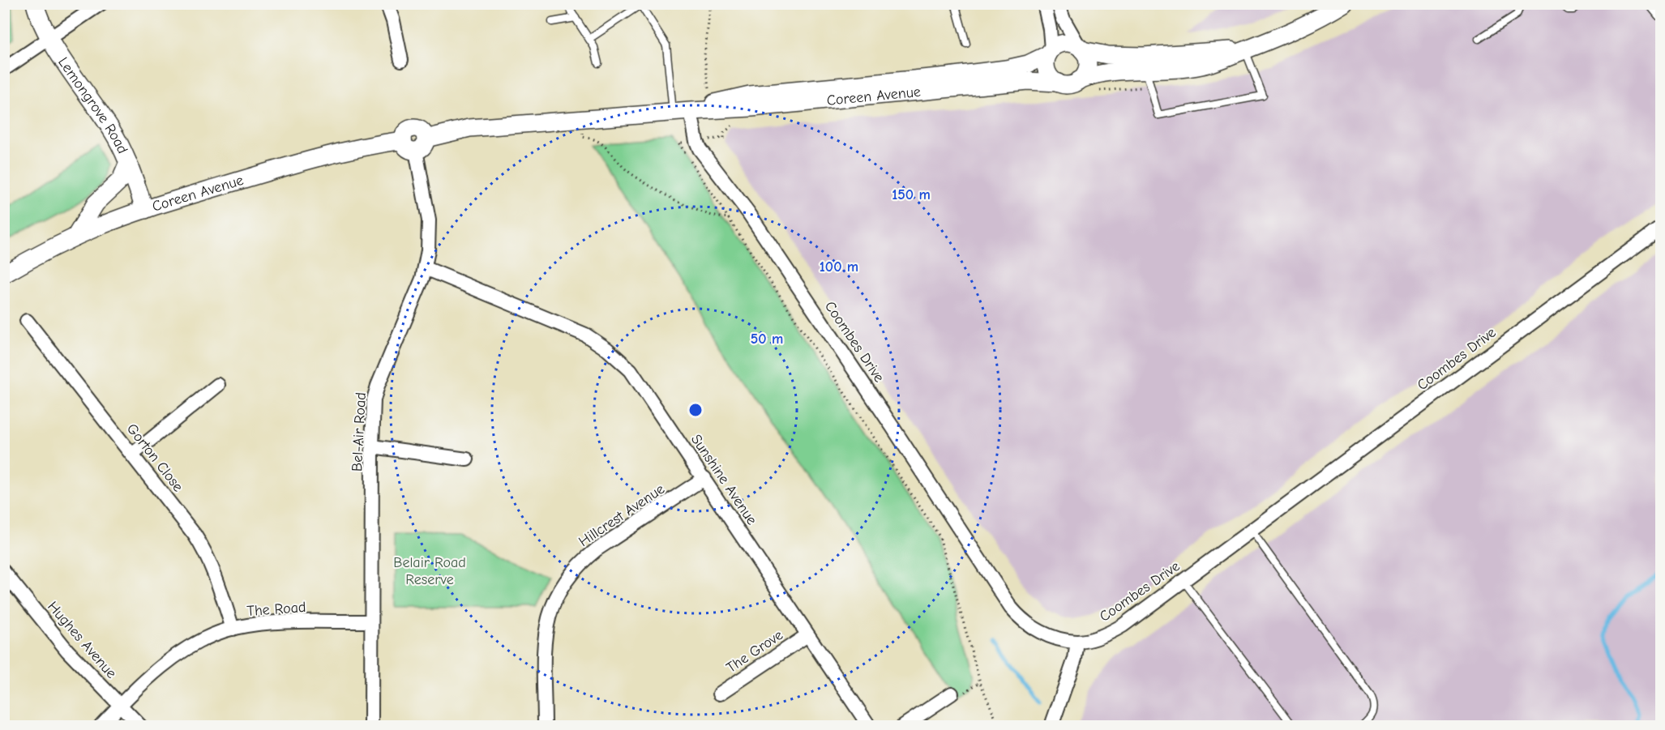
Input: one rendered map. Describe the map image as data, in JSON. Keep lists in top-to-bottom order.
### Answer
{
  "streets": {
    "street": [
      "Coreen Avenue",
      "Lemongrove Road",
      "Coombes Drive",
      "Bel-Air Road",
      "Gorton Close",
      "Sunshine Avenue",
      "Hillcrest Avenue",
      "The Road",
      "Hughes Avenue",
      "The Grove"
    ]
  },
  "crossings": [
    ["Coreen Avenue", "Lemongrove Road"],
    ["Coreen Avenue", "Coombes Drive"],
    ["Coreen Avenue", "Bel-Air Road"],
    ["Bel-Air Road", "Sunshine Avenue"],
    ["Bel-Air Road", "The Road"],
    ["Gorton Close", "The Road"],
    ["Sunshine Avenue", "Hillcrest Avenue"],
    ["Sunshine Avenue", "The Grove"],
    ["The Road", "Hughes Avenue"]
  ],
  "parks": ["Belair Road Reserve"],
  "rings": ["150 m", "100 m", "50 m"]
}
